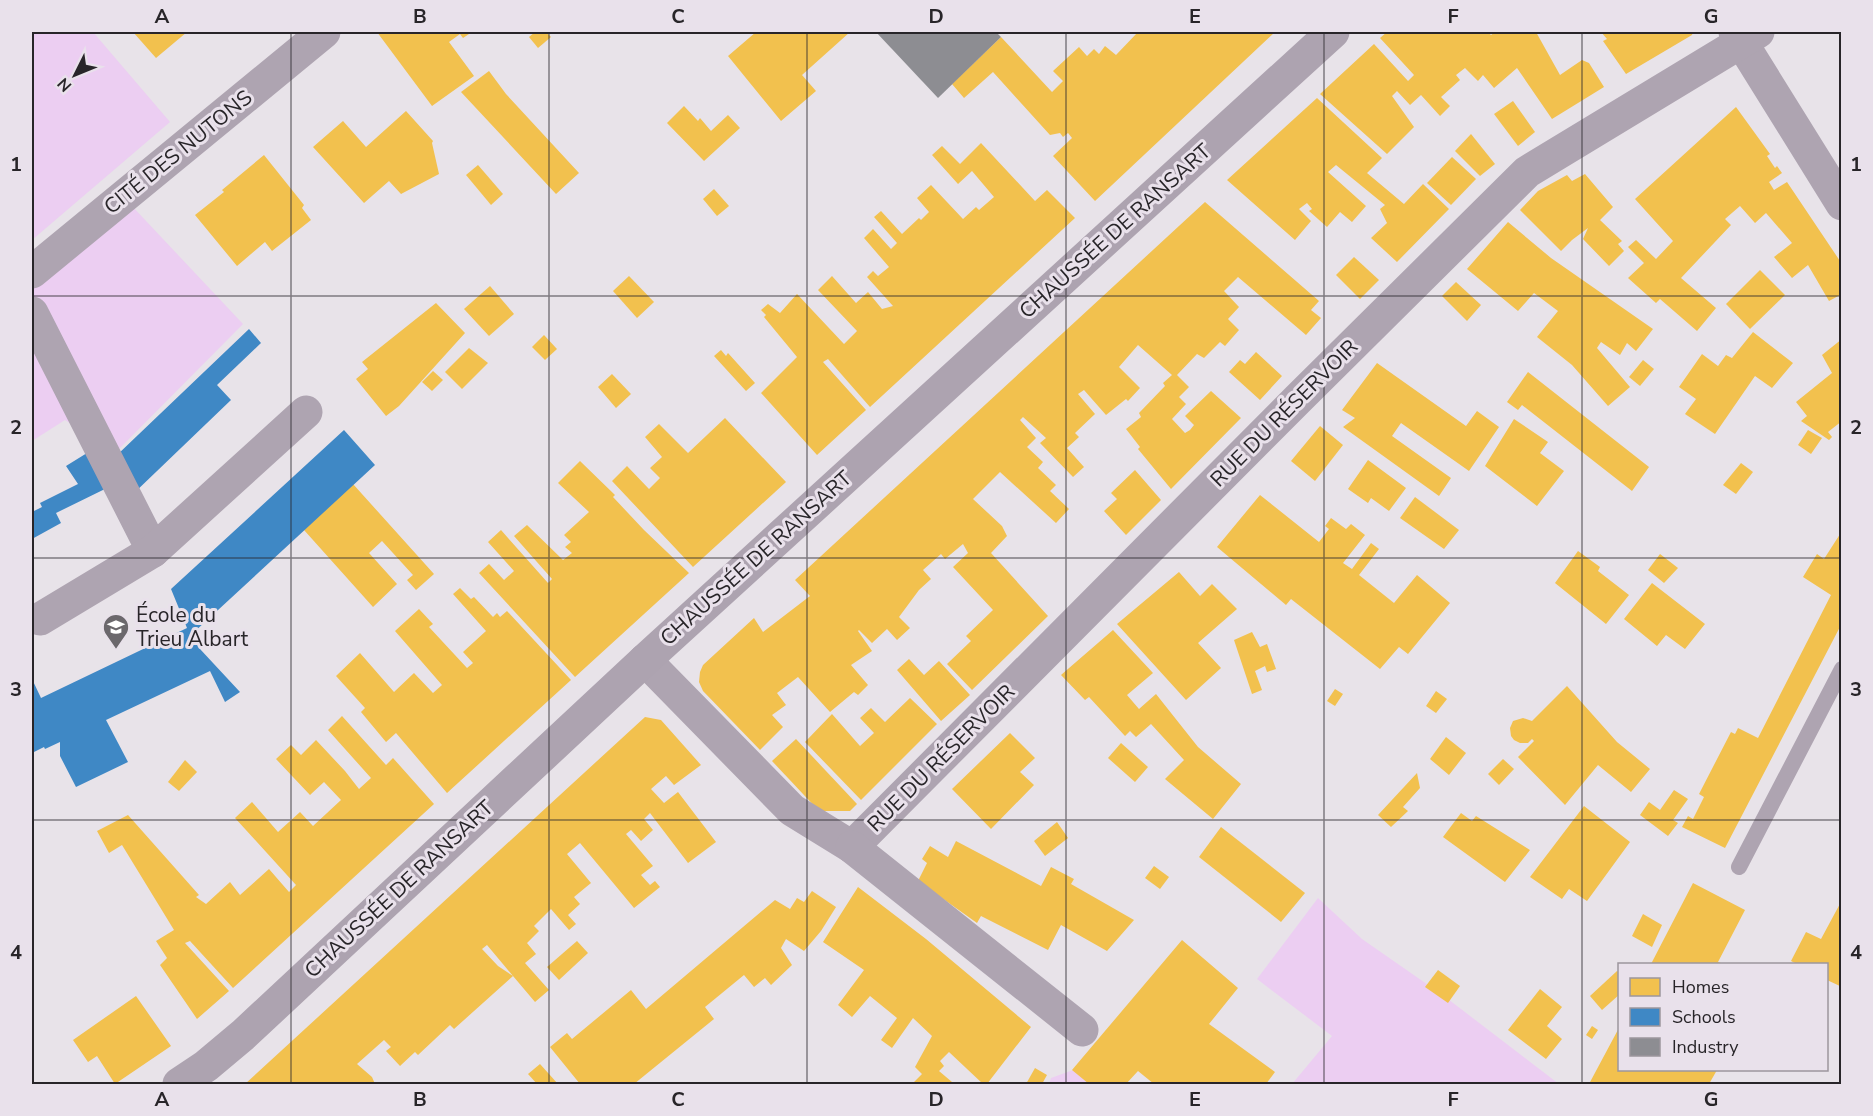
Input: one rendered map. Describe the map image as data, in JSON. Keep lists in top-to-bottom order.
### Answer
{
  "streets": {
    "main road": ["CHAUSSÉE DE RANSART"],
    "street": ["CITÉ DES NUTONS", "RUE DU RÉSERVOIR"]
  },
  "crossings": [
    ["CHAUSSÉE DE RANSART", "RUE DU RÉSERVOIR"]
  ],
  "places": {
    "school or university": ["École du Trieu Albart"]
  },
  "legend": ["Homes", "Schools", "Industry"],
  "north": "bottom left",
  "grid": {
    "columns": [
      "A",
      "B",
      "C",
      "D",
      "E",
      "F",
      "G"
    ],
    "rows": [
      "1",
      "2",
      "3",
      "4"
    ]
  }
}
